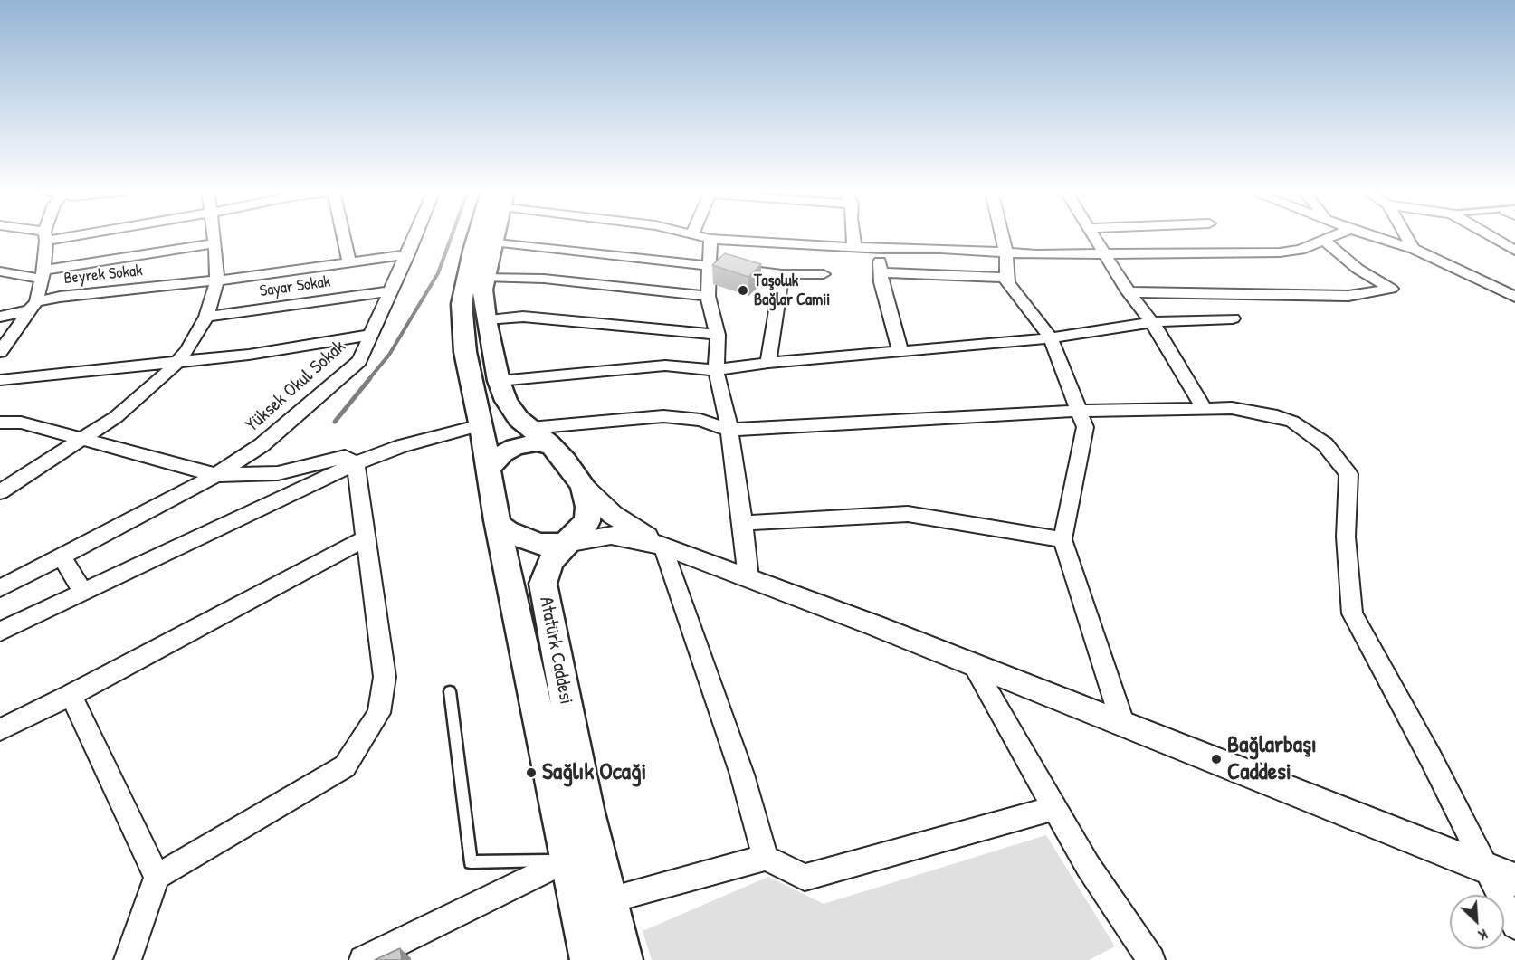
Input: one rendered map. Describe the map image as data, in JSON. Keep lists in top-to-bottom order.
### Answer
{
  "streets": {
    "main road": ["Atatürk Caddesi"],
    "street": ["Beyrek Sokak", "Sayar Sokak", "Yüksek Okul Sokak"]
  },
  "crossings": [
    ["Beyrek Sokak", "Yüksek Okul Sokak"],
    ["Sayar Sokak", "Yüksek Okul Sokak"]
  ],
  "places": ["Taşoluk Bağlar Camii", "Bağlarbaşı Caddesi", "Sağlık Ocaği"],
  "north": "bottom right"
}
